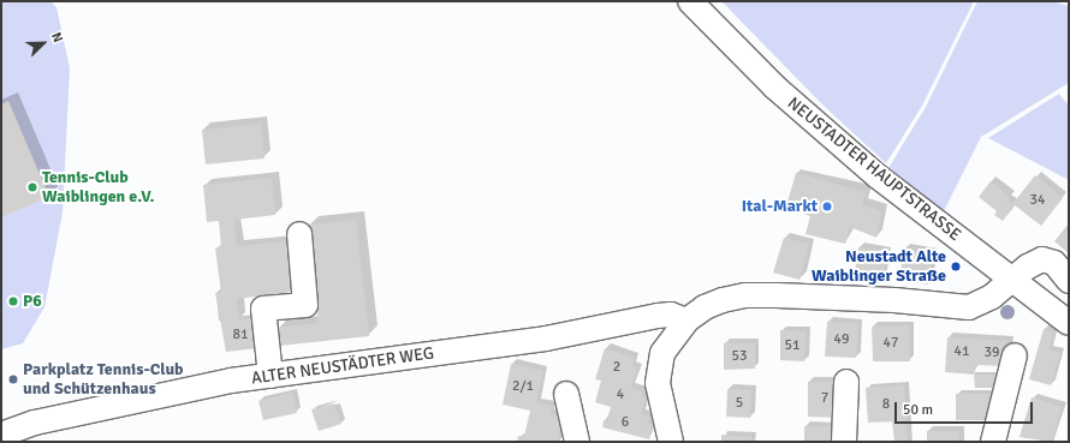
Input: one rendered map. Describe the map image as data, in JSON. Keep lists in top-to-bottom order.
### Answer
{
  "streets": {
    "street": ["NEUSTADTER HAUPTSTRASSE", "ALTER NEUSTÄDTER WEG"]
  },
  "places": [
    "Tennis-Club Waiblingen e.V.",
    "Ital-Markt",
    "Neustadt Alte Waiblinger Straße",
    "P6",
    "Parkplatz Tennis-Club und Schützenhaus"
  ],
  "house_numbers": [
    "34",
    "81",
    "49",
    "47",
    "51",
    "41",
    "39",
    "53",
    "2",
    "2/1",
    "4",
    "7",
    "5",
    "8",
    "6"
  ],
  "scale_bar": "50 m",
  "north": "top right"
}
